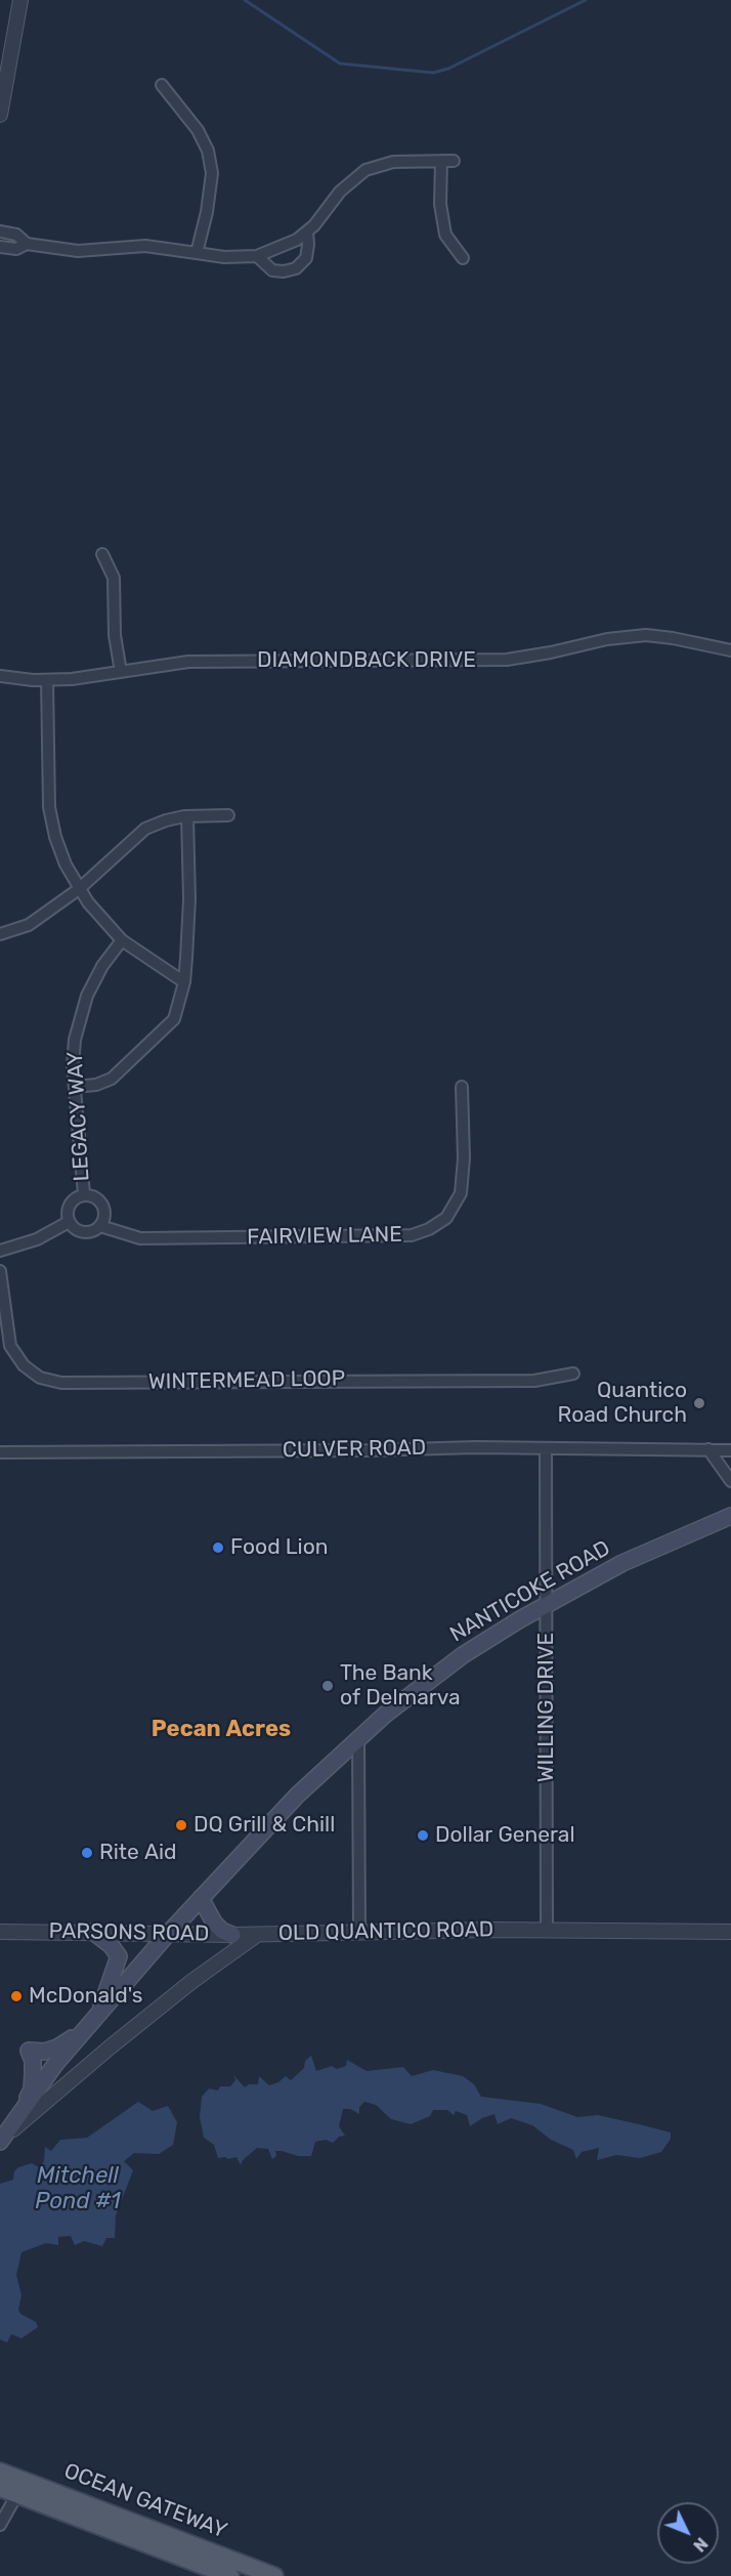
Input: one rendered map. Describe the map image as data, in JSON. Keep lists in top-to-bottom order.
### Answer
{
  "streets": {
    "main road": ["NANTICOKE ROAD", "OCEAN GATEWAY"],
    "street": [
      "DIAMONDBACK DRIVE",
      "LEGACY WAY",
      "FAIRVIEW LANE",
      "WINTERMEAD LOOP",
      "CULVER ROAD",
      "WILLING DRIVE",
      "OLD QUANTICO ROAD",
      "PARSONS ROAD"
    ]
  },
  "crossings": [
    ["LEGACY WAY", "FAIRVIEW LANE"],
    ["CULVER ROAD", "WILLING DRIVE"],
    ["NANTICOKE ROAD", "WILLING DRIVE"],
    ["NANTICOKE ROAD", "OLD QUANTICO ROAD"],
    ["NANTICOKE ROAD", "PARSONS ROAD"],
    ["WILLING DRIVE", "OLD QUANTICO ROAD"],
    ["OLD QUANTICO ROAD", "PARSONS ROAD"]
  ],
  "districts": ["Pecan Acres"],
  "water": ["Mitchell Pond #1"],
  "places": [
    "Quantico Road Church",
    "Food Lion",
    "The Bank of Delmarva",
    "DQ Grill & Chill",
    "Dollar General",
    "Rite Aid",
    "McDonald's"
  ],
  "north": "bottom right"
}
